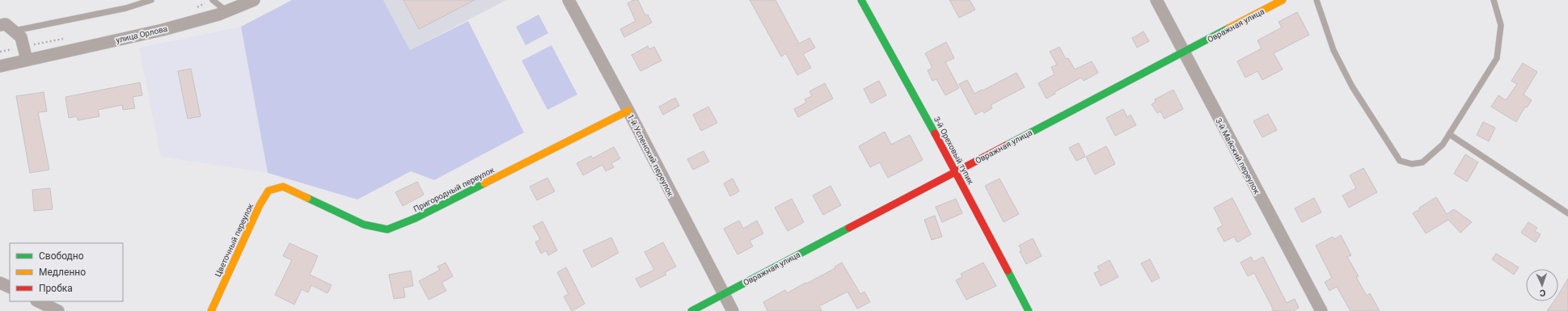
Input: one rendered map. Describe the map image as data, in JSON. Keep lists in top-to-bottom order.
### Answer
{
  "streets": {
    "street": [
      "Овражная улица",
      "улица Орлова",
      "3-й Ореховый тупик",
      "1-й Успенский переулок",
      "3-й Майский переулок",
      "Пригородный переулок",
      "Цветочный переулок"
    ]
  },
  "crossings": [
    ["Овражная улица", "3-й Ореховый тупик"],
    ["Овражная улица", "1-й Успенский переулок"],
    ["Овражная улица", "3-й Майский переулок"],
    ["1-й Успенский переулок", "Пригородный переулок"],
    ["Пригородный переулок", "Цветочный переулок"]
  ],
  "legend": ["Свободно", "Медленно", "Пробка"],
  "north": "bottom"
}
